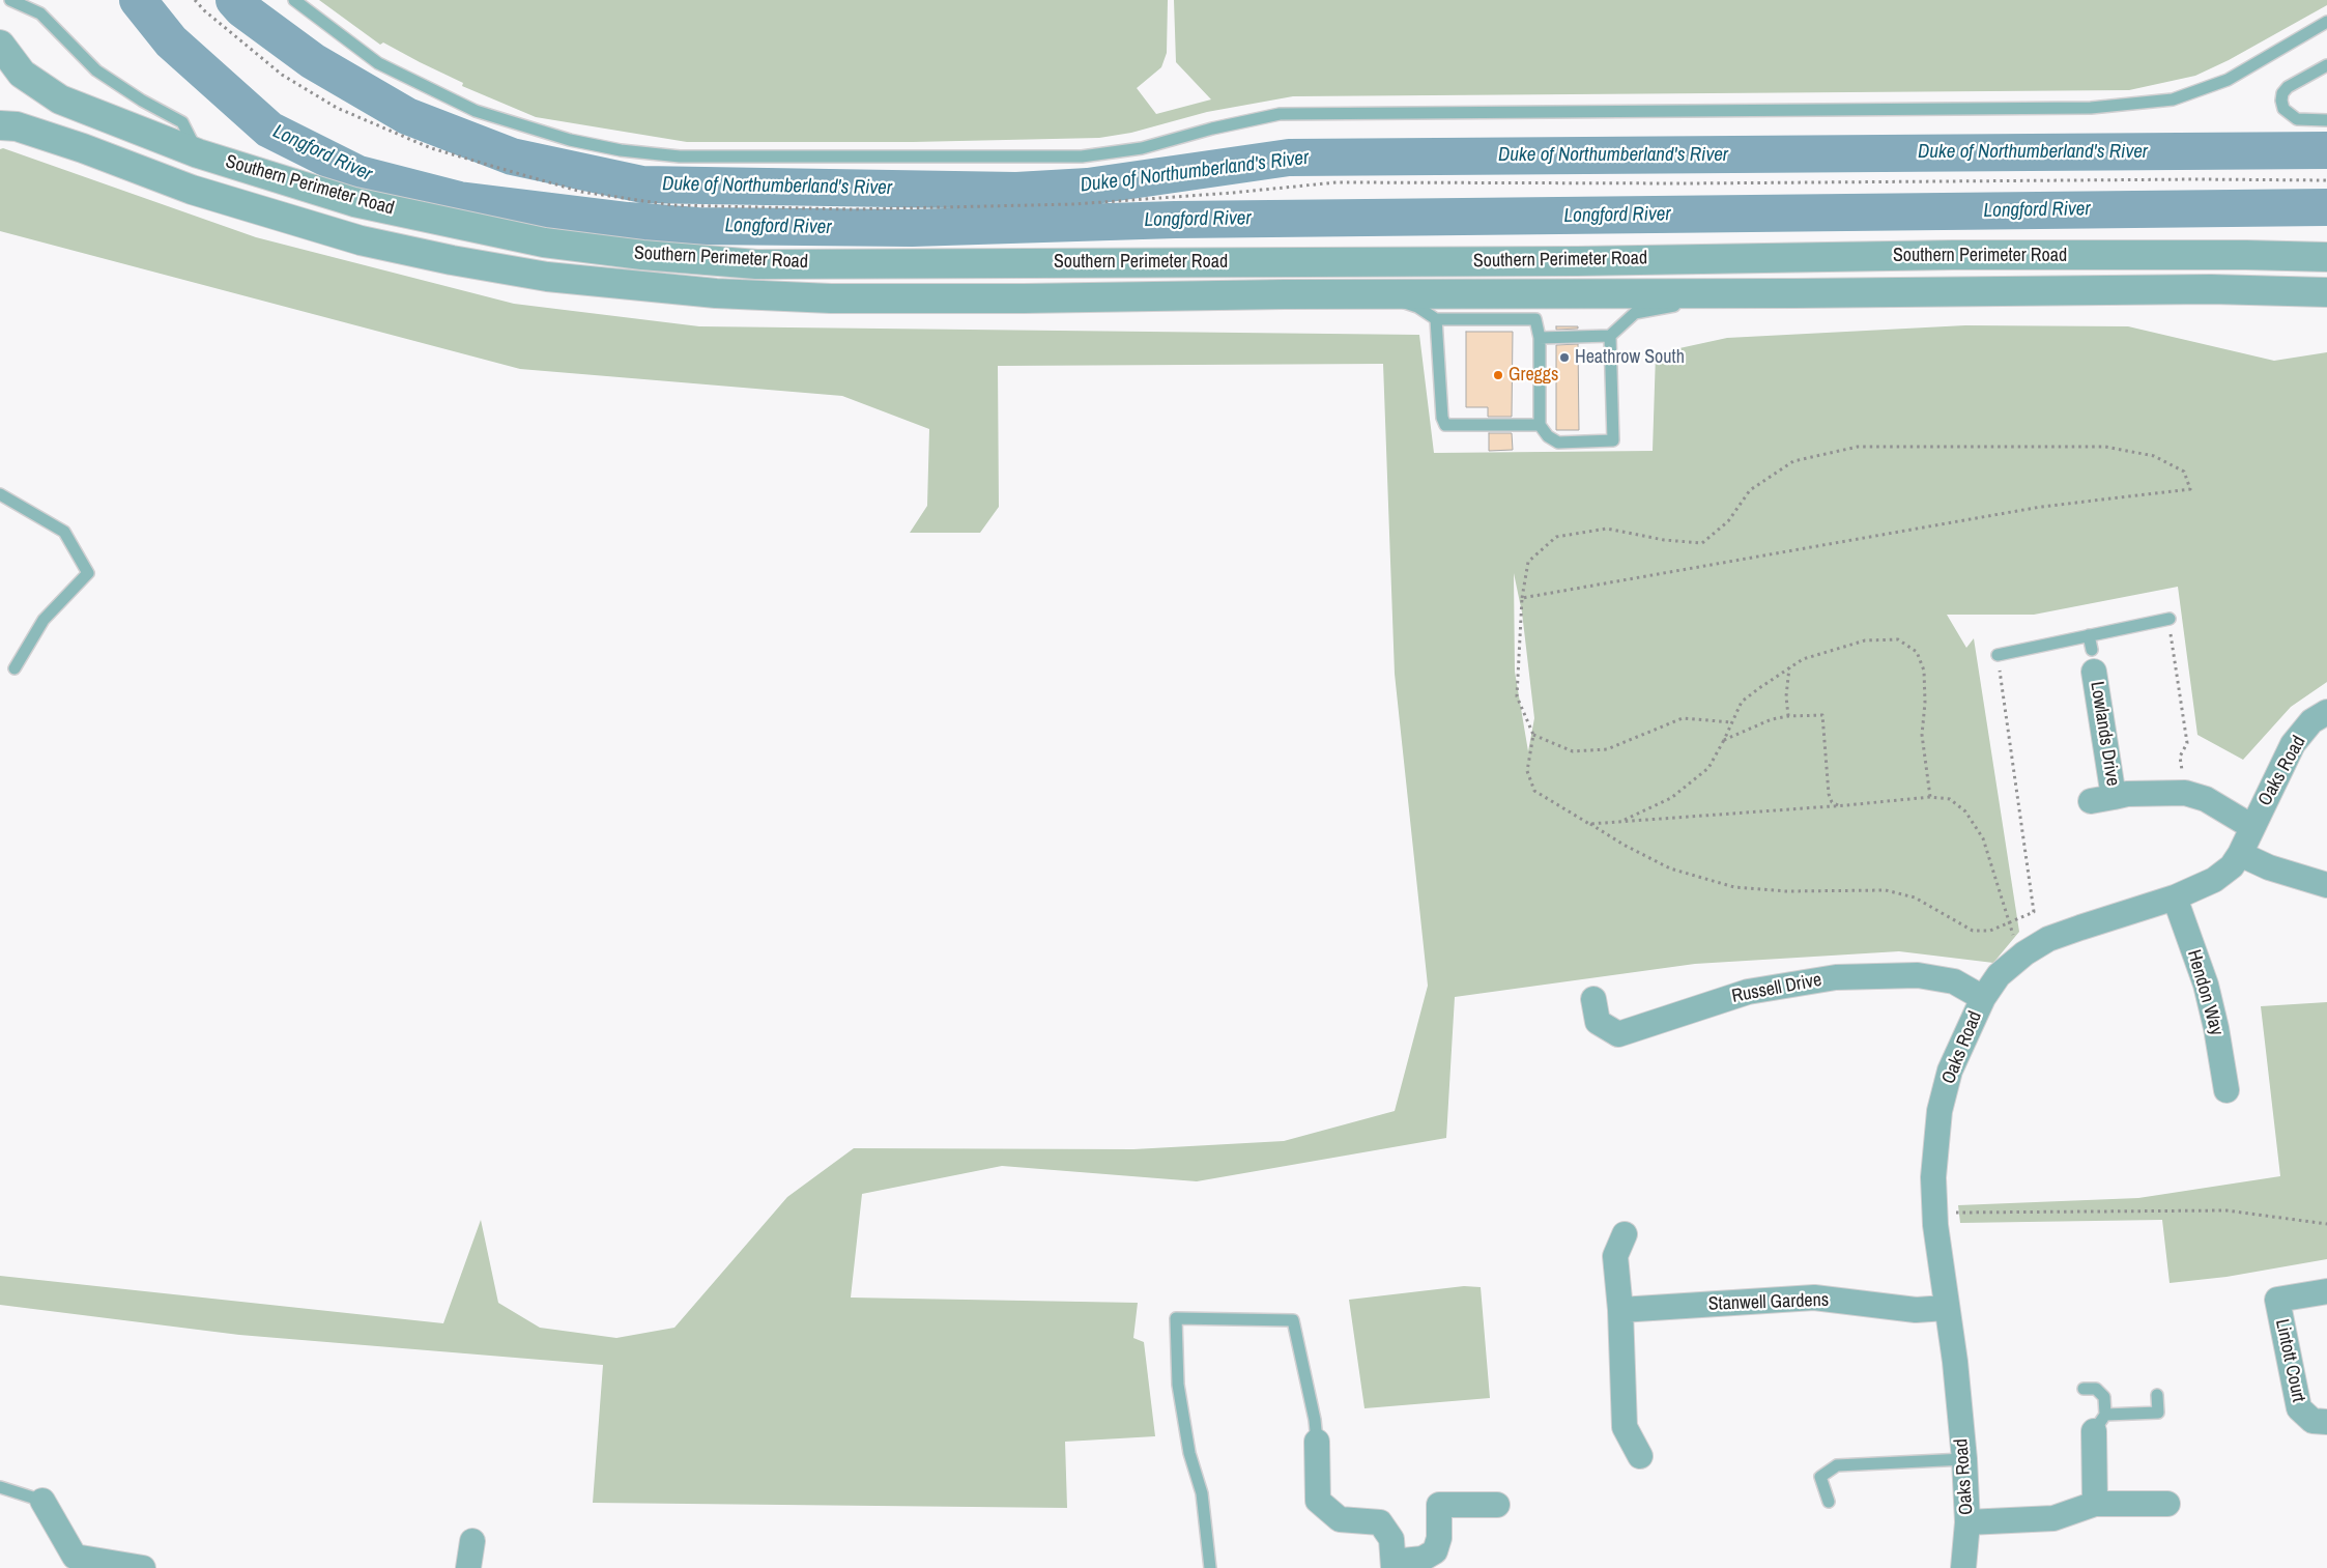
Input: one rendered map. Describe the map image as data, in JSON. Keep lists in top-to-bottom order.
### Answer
{
  "streets": {
    "street": [
      "Southern Perimeter Road",
      "Lowlands Drive",
      "Oaks Road",
      "Russell Drive",
      "Hendon Way",
      "Stanwell Gardens",
      "Lintott Court"
    ]
  },
  "crossings": [
    ["Lowlands Drive", "Oaks Road"],
    ["Oaks Road", "Russell Drive"],
    ["Oaks Road", "Hendon Way"],
    ["Oaks Road", "Stanwell Gardens"]
  ],
  "water": ["Duke of Northumberland's River", "Longford River"],
  "places": ["Heathrow South", "Greggs"]
}
